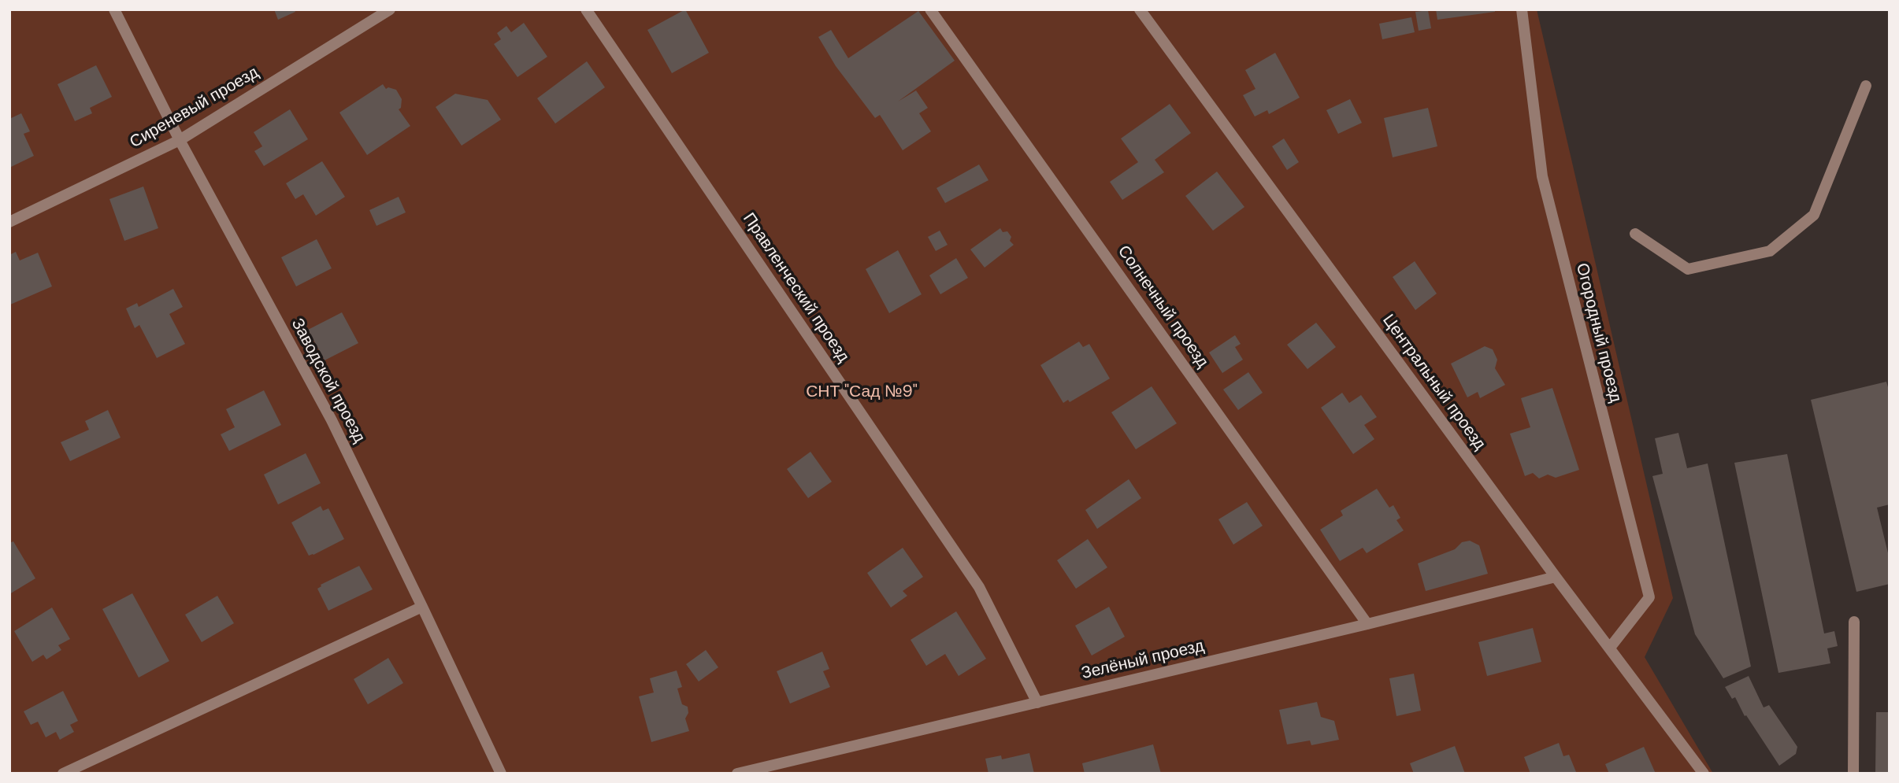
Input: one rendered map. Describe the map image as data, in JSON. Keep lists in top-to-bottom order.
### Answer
{
  "streets": {
    "street": [
      "Сиреневый проезд",
      "Правленческий проезд",
      "Солнечный проезд",
      "Огородный проезд",
      "Заводской проезд",
      "Центральный проезд",
      "Зелёный проезд"
    ]
  },
  "crossings": [
    ["Сиреневый проезд", "Заводской проезд"],
    ["Правленческий проезд", "Зелёный проезд"],
    ["Солнечный проезд", "Зелёный проезд"],
    ["Огородный проезд", "Центральный проезд"],
    ["Центральный проезд", "Зелёный проезд"]
  ],
  "parks": ["СНТ \"Сад №9\""]
}
